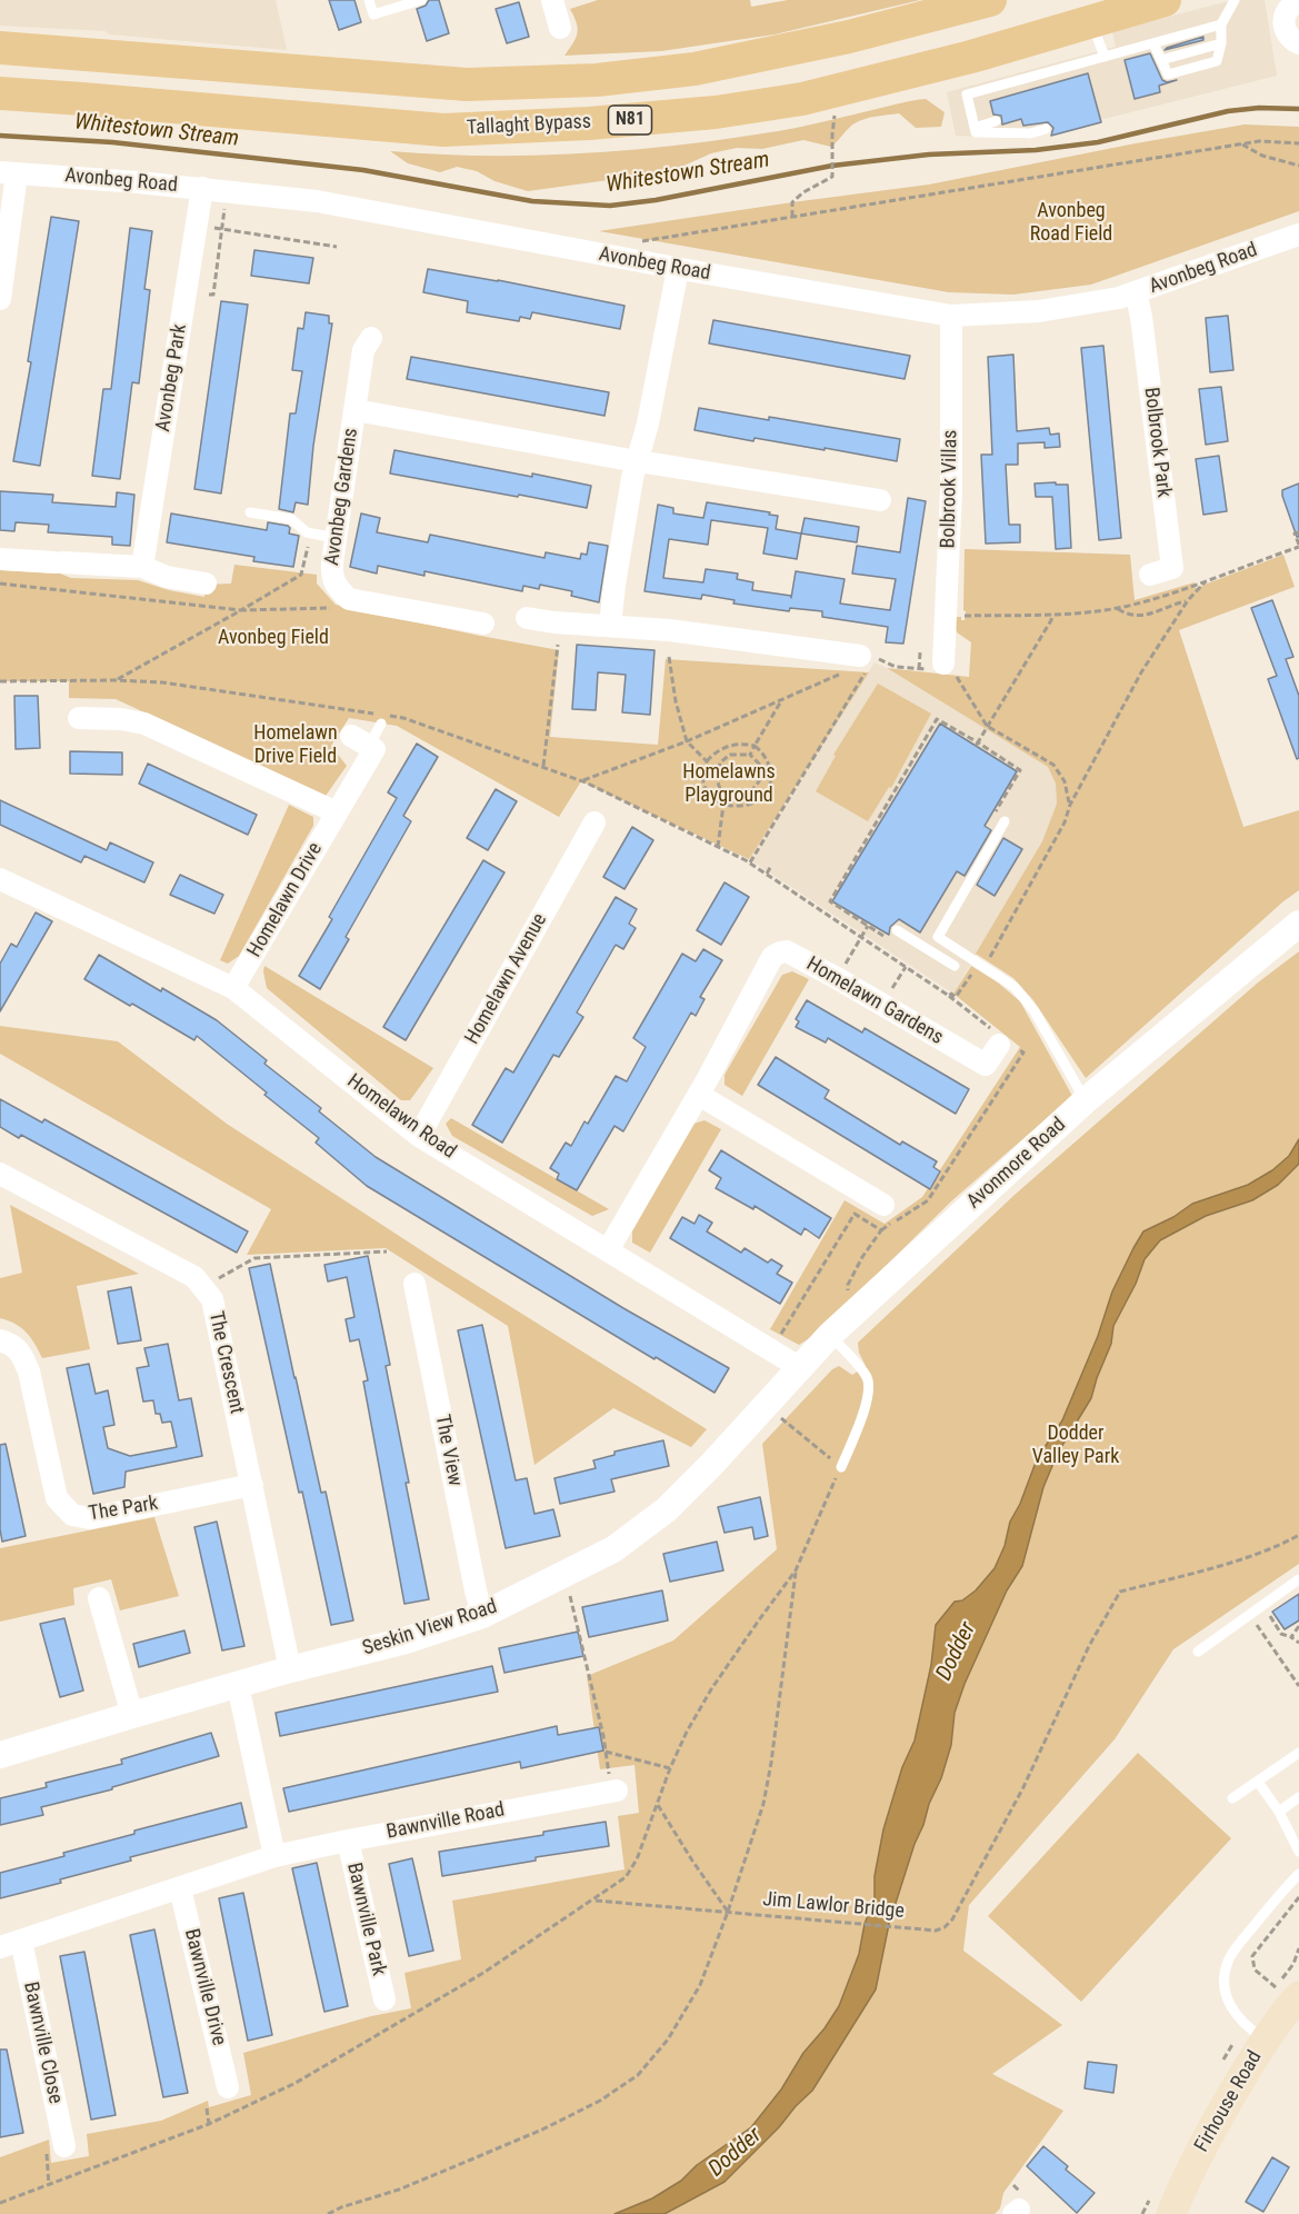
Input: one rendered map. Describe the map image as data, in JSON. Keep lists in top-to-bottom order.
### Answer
{
  "streets": {
    "main road": ["N81", "Tallaght Bypass", "Firhouse Road"],
    "street": [
      "Avonbeg Road",
      "Avonbeg Park",
      "Bolbrook Park",
      "Bolbrook Villas",
      "Avonbeg Gardens",
      "Homelawn Drive",
      "Homelawn Avenue",
      "Homelawn Gardens",
      "Homelawn Road",
      "Avonmore Road",
      "The Crescent",
      "The View",
      "The Park",
      "Seskin View Road",
      "Bawnville Road",
      "Bawnville Park",
      "Bawnville Drive",
      "Bawnville Close"
    ],
    "path": ["Jim Lawlor Bridge"]
  },
  "crossings": [
    ["Avonbeg Road", "Avonbeg Park"],
    ["Avonbeg Road", "Bolbrook Park"],
    ["Avonbeg Road", "Bolbrook Villas"],
    ["Homelawn Drive", "Homelawn Road"],
    ["Homelawn Avenue", "Homelawn Road"],
    ["Homelawn Gardens", "Homelawn Road"],
    ["Homelawn Road", "Avonmore Road"],
    ["Avonmore Road", "Seskin View Road"],
    ["The Crescent", "The Park"],
    ["The Crescent", "Seskin View Road"],
    ["The View", "Seskin View Road"],
    ["Bawnville Road", "Bawnville Park"],
    ["Bawnville Road", "Bawnville Drive"],
    ["Bawnville Road", "Bawnville Close"]
  ],
  "water": ["Whitestown Stream", "Dodder"],
  "parks": [
    "Avonbeg Road Field",
    "Avonbeg Field",
    "Homelawn Drive Field",
    "Homelawns Playground",
    "Dodder Valley Park"
  ]
}
